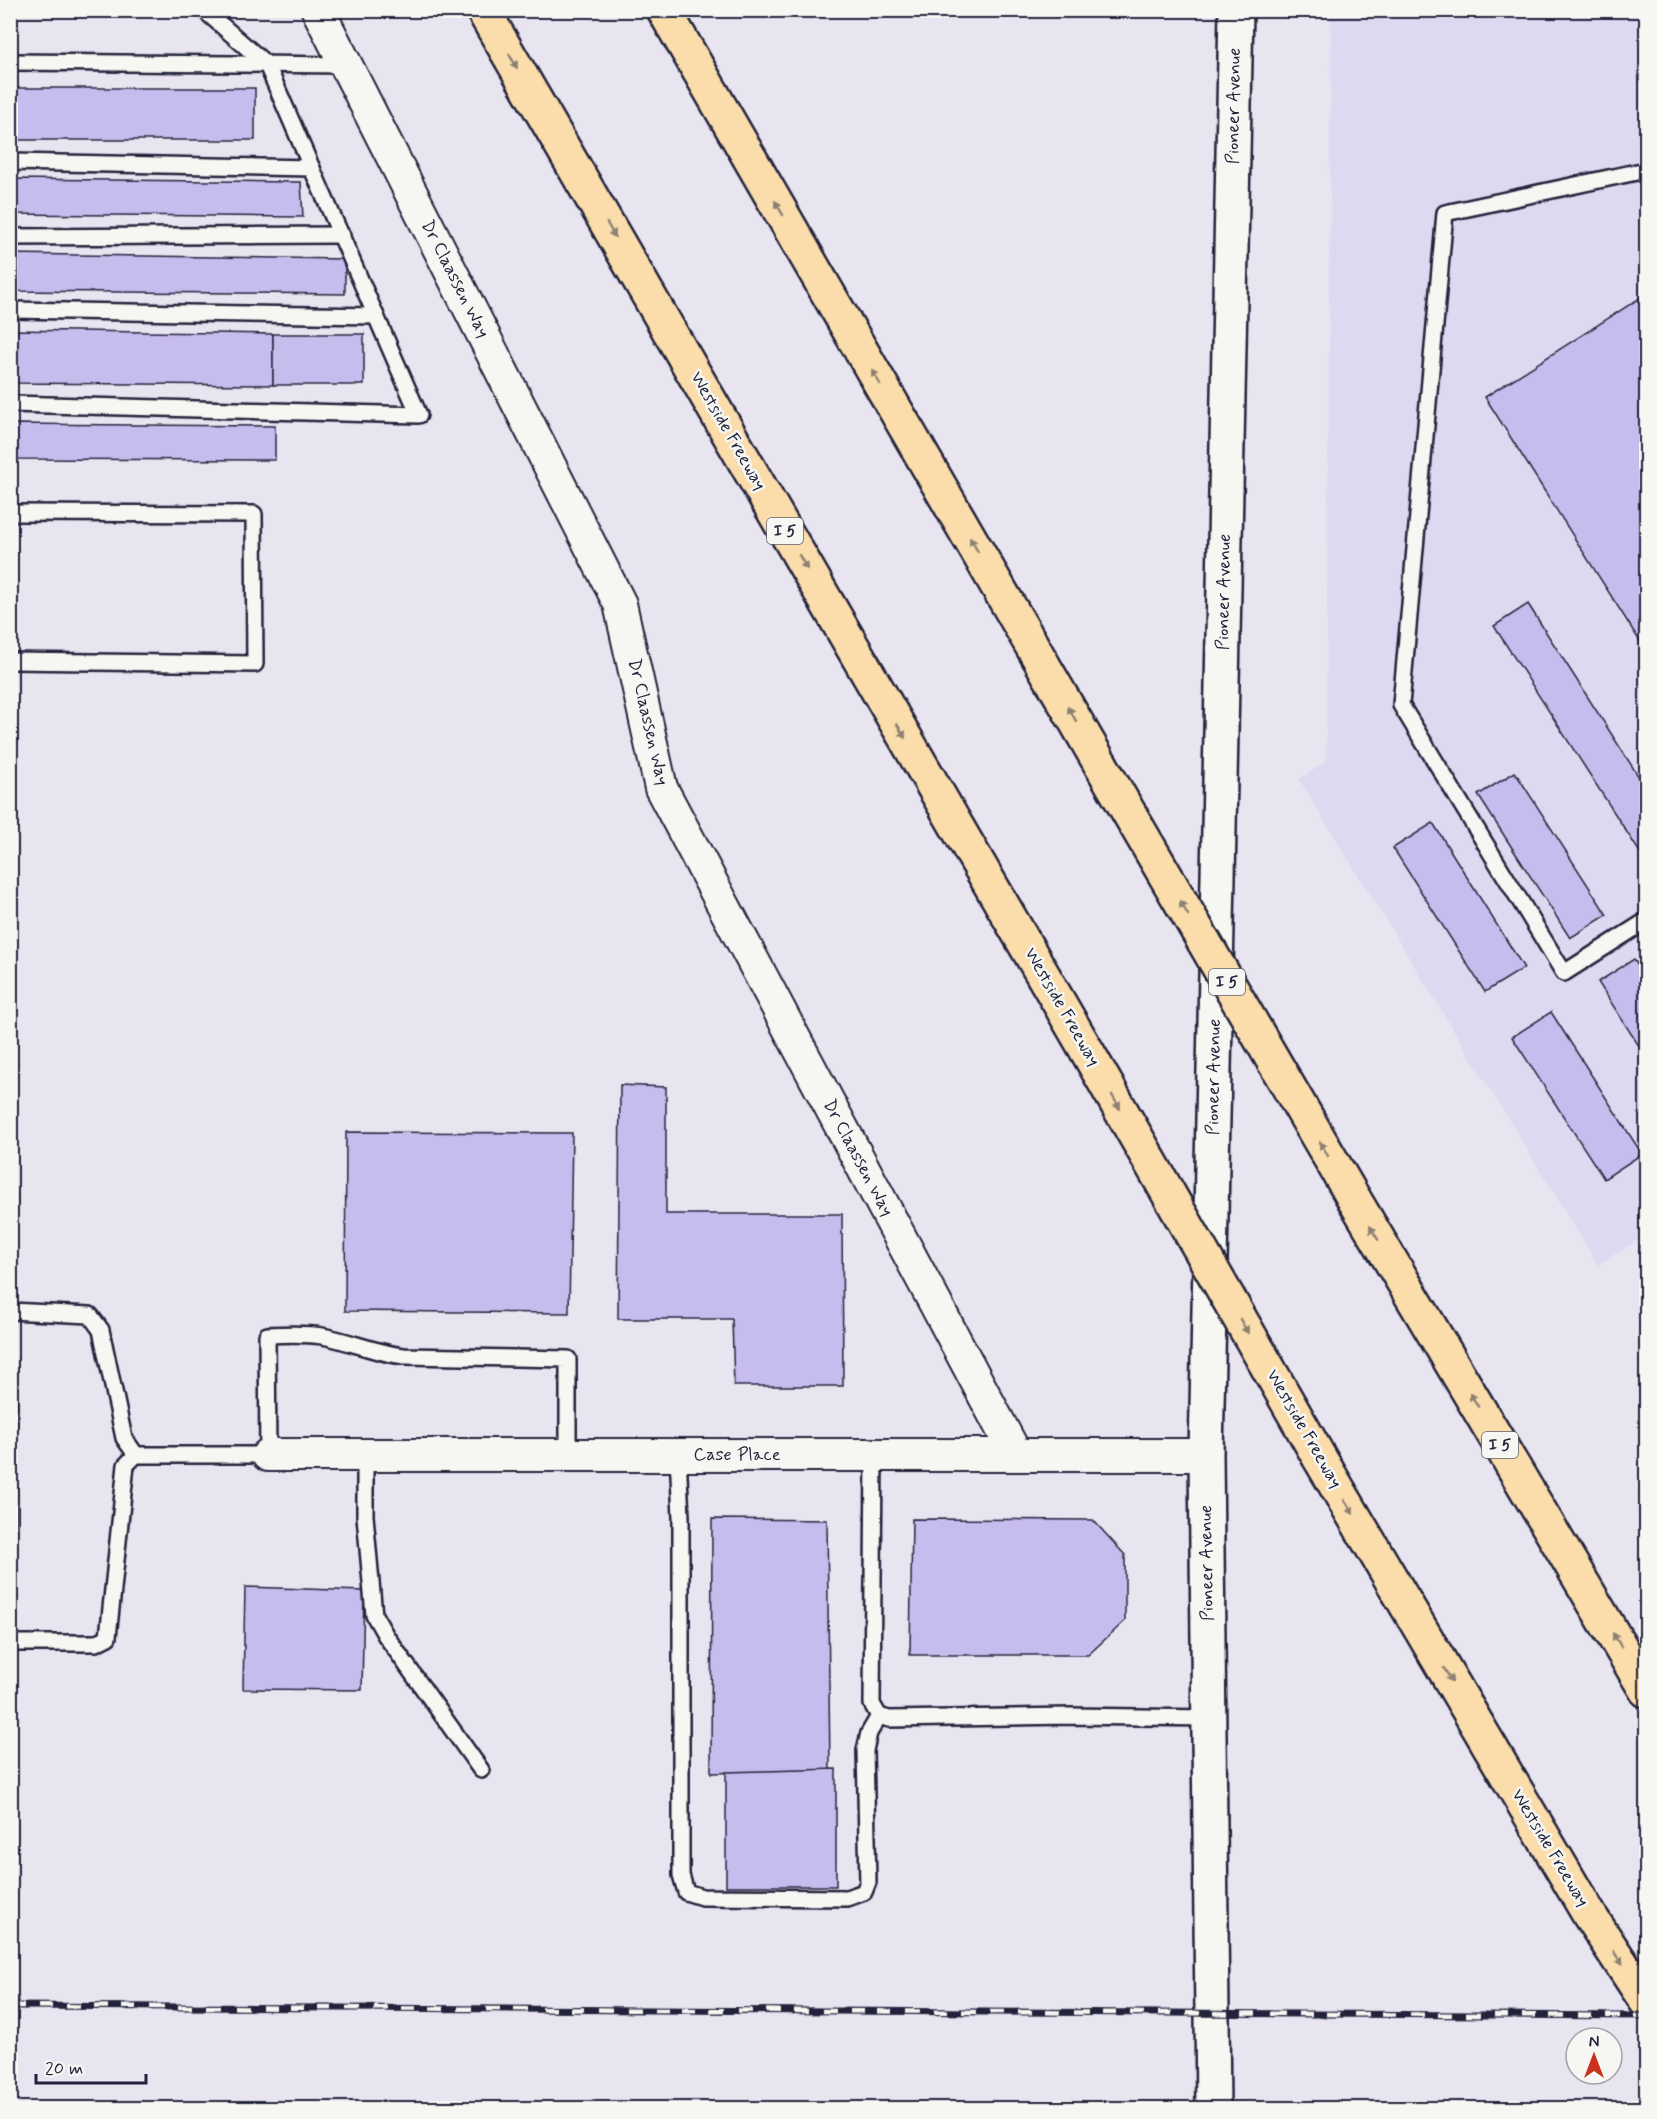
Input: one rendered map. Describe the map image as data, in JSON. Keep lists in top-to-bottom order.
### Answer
{
  "streets": {
    "highway": ["Westside Freeway", "I 5"],
    "street": ["Pioneer Avenue", "Dr Claassen Way", "Case Place"]
  },
  "crossings": [
    ["Pioneer Avenue", "Case Place"],
    ["Dr Claassen Way", "Case Place"]
  ],
  "scale_bar": "20 m",
  "north": "top"
}
